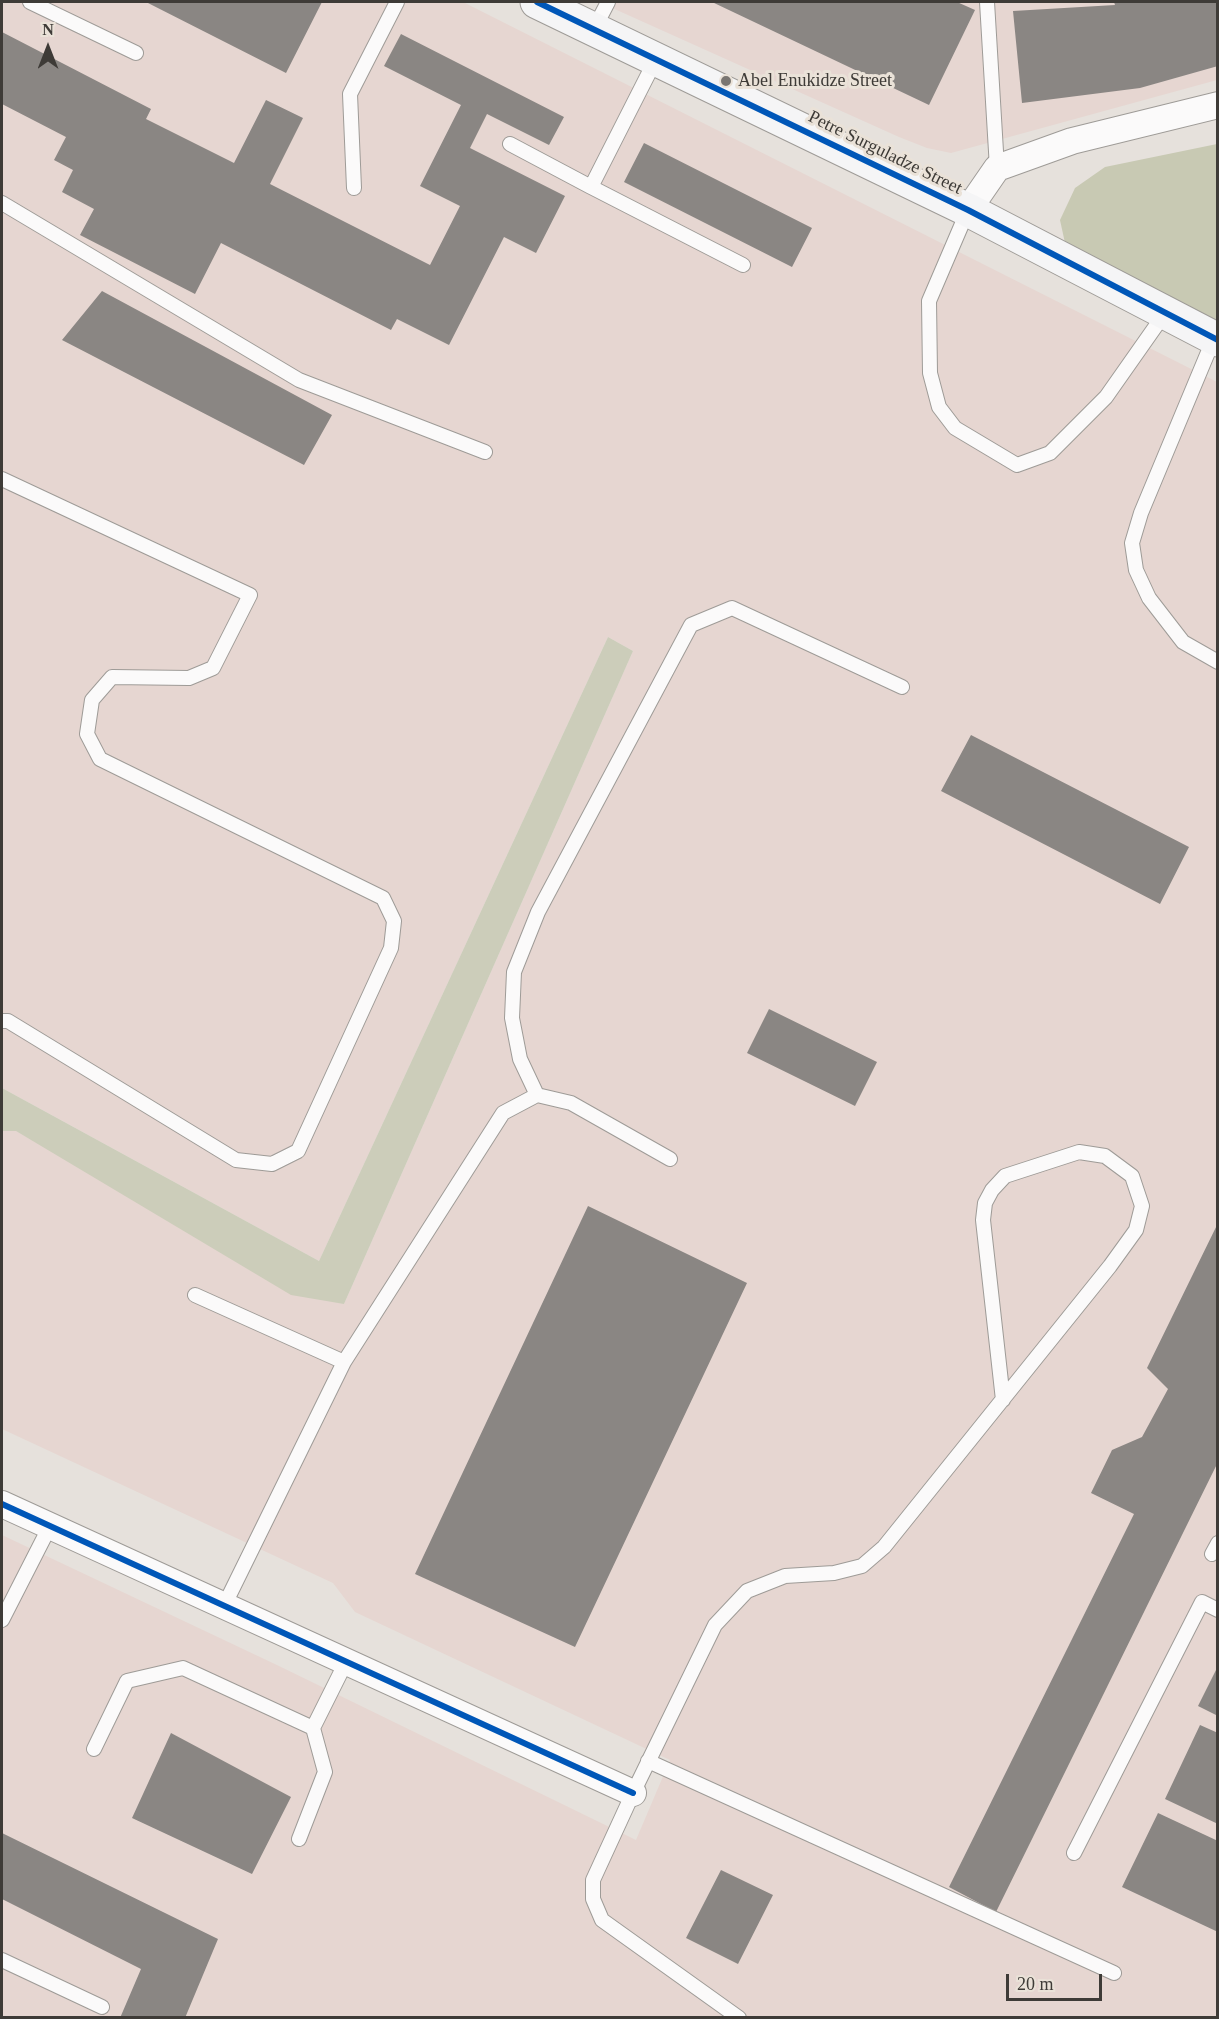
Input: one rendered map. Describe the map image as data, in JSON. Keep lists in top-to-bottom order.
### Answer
{
  "streets": {
    "street": ["Petre Surguladze Street"]
  },
  "places": ["Abel Enukidze Street"],
  "scale_bar": "20 m",
  "north": "top"
}
